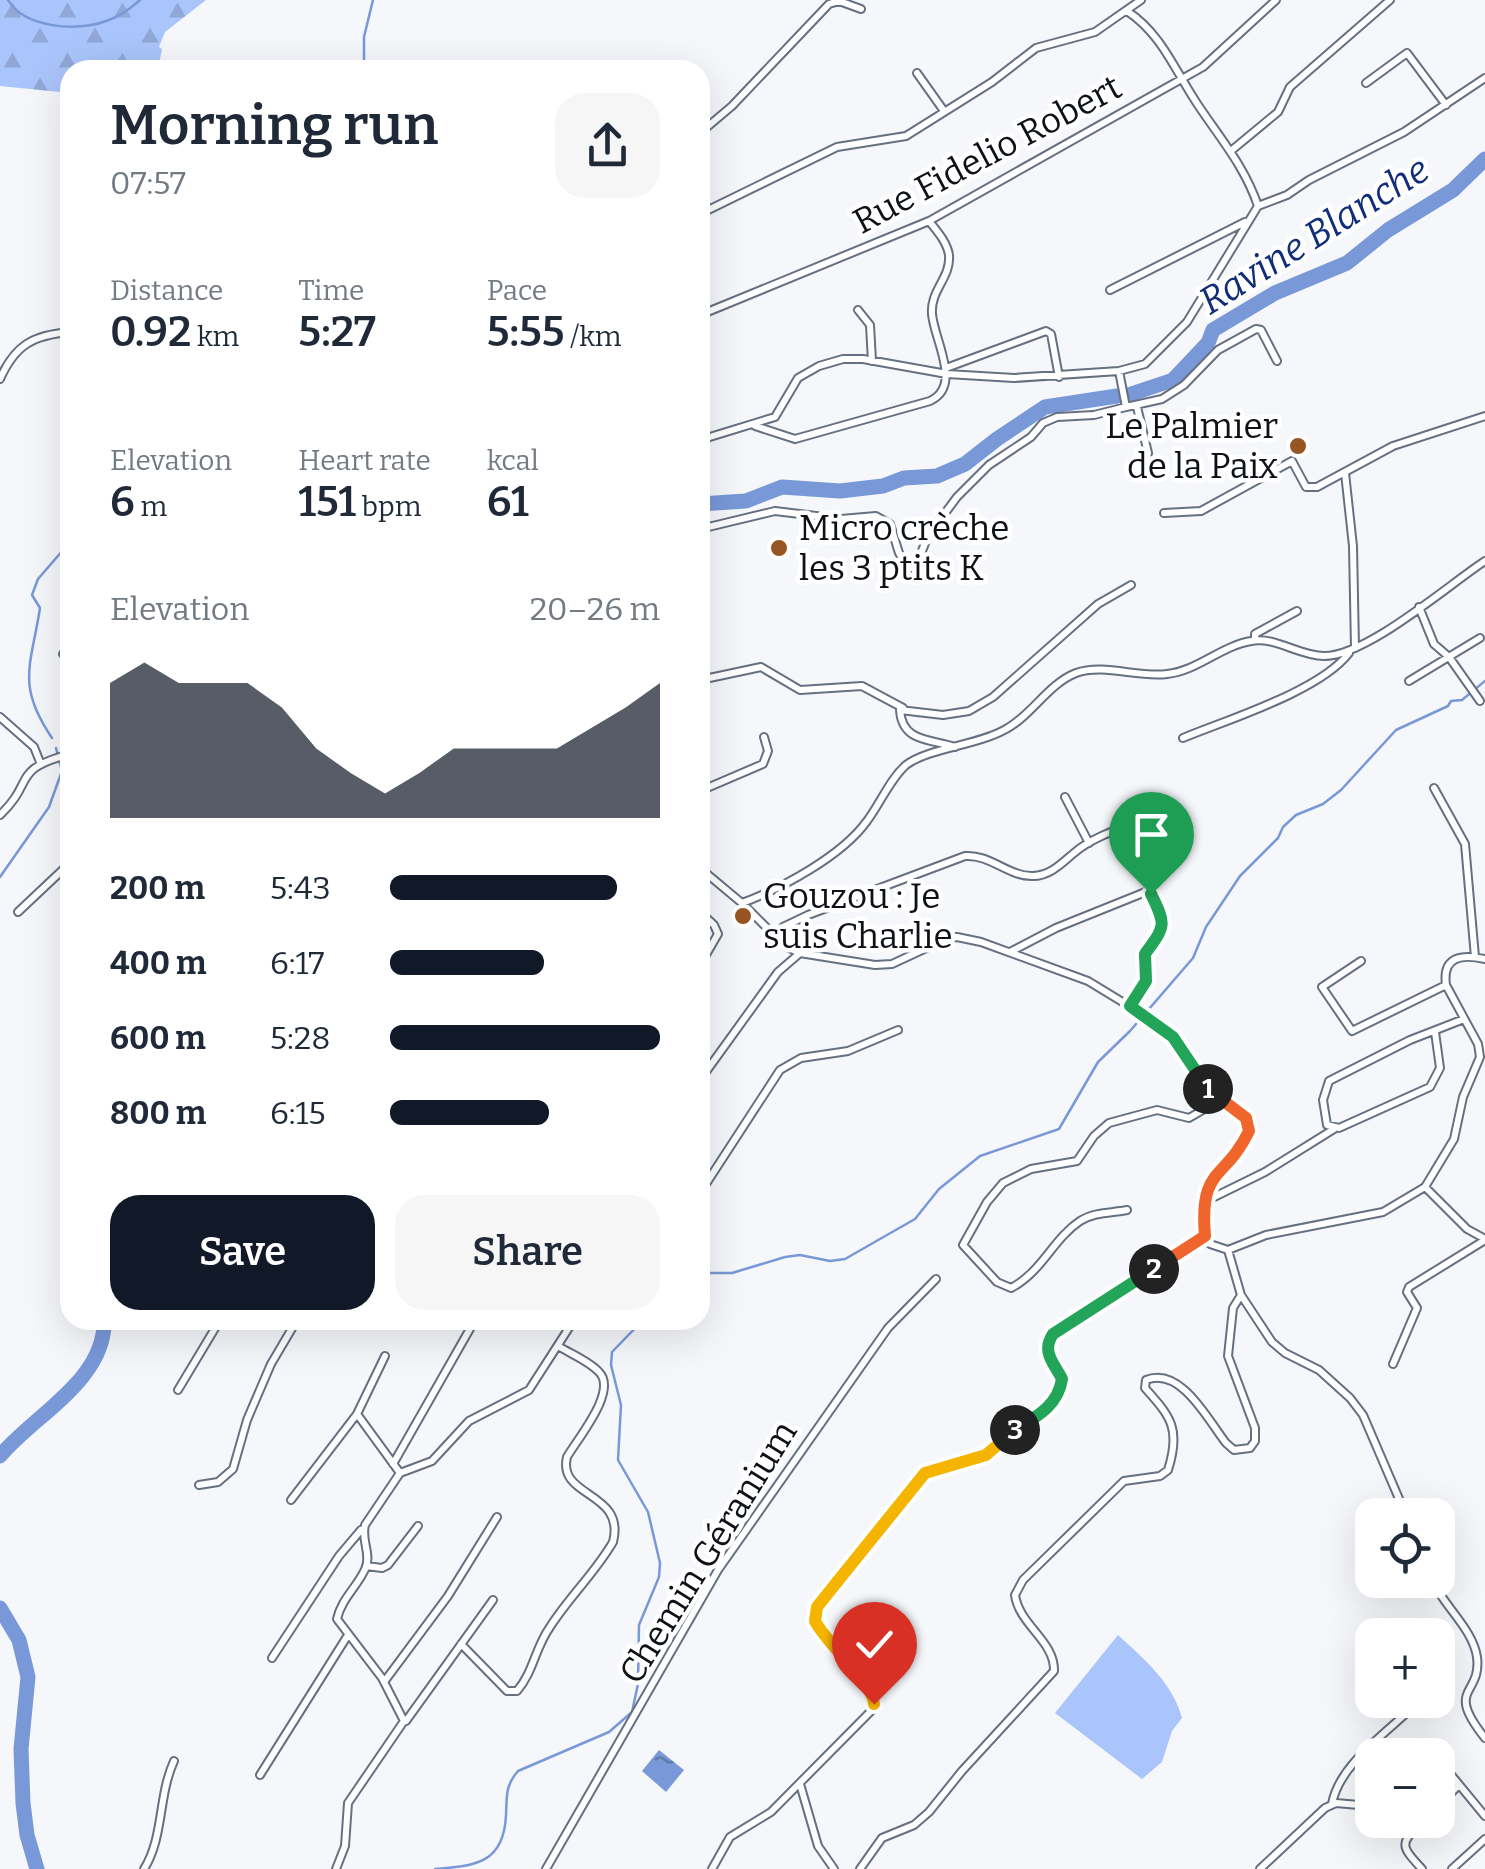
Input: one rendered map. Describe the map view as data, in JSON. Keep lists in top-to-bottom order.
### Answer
{
  "streets": {
    "street": ["Rue Fidelio Robert", "Chemin Géranium"]
  },
  "water": ["Ravine Blanche"],
  "places": ["Le Palmier de la Paix", "Micro crèche les 3 ptits K", "Gouzou : Je suis Charlie"],
  "page": {
    "heading": ["Morning run", "07:57"],
    "stats": [
      ["Distance", "0.92 km"],
      ["Time", "5:27"],
      ["Pace", "5:55 /km"],
      ["Elevation", "6 m"],
      ["Heart rate", "151 bpm"],
      ["kcal", "61"]
    ],
    "chart": ["Elevation", "20–26 m"],
    "list": [
      {
        "name": "200 m",
        "note": "5:43"
      },
      {
        "name": "400 m",
        "note": "6:17"
      },
      {
        "name": "600 m",
        "note": "5:28"
      },
      {
        "name": "800 m",
        "note": "6:15"
      }
    ],
    "pins": ["1", "2", "3"],
    "buttons": ["Save", "Share"],
    "map_buttons": ["+", "−"]
  }
}
